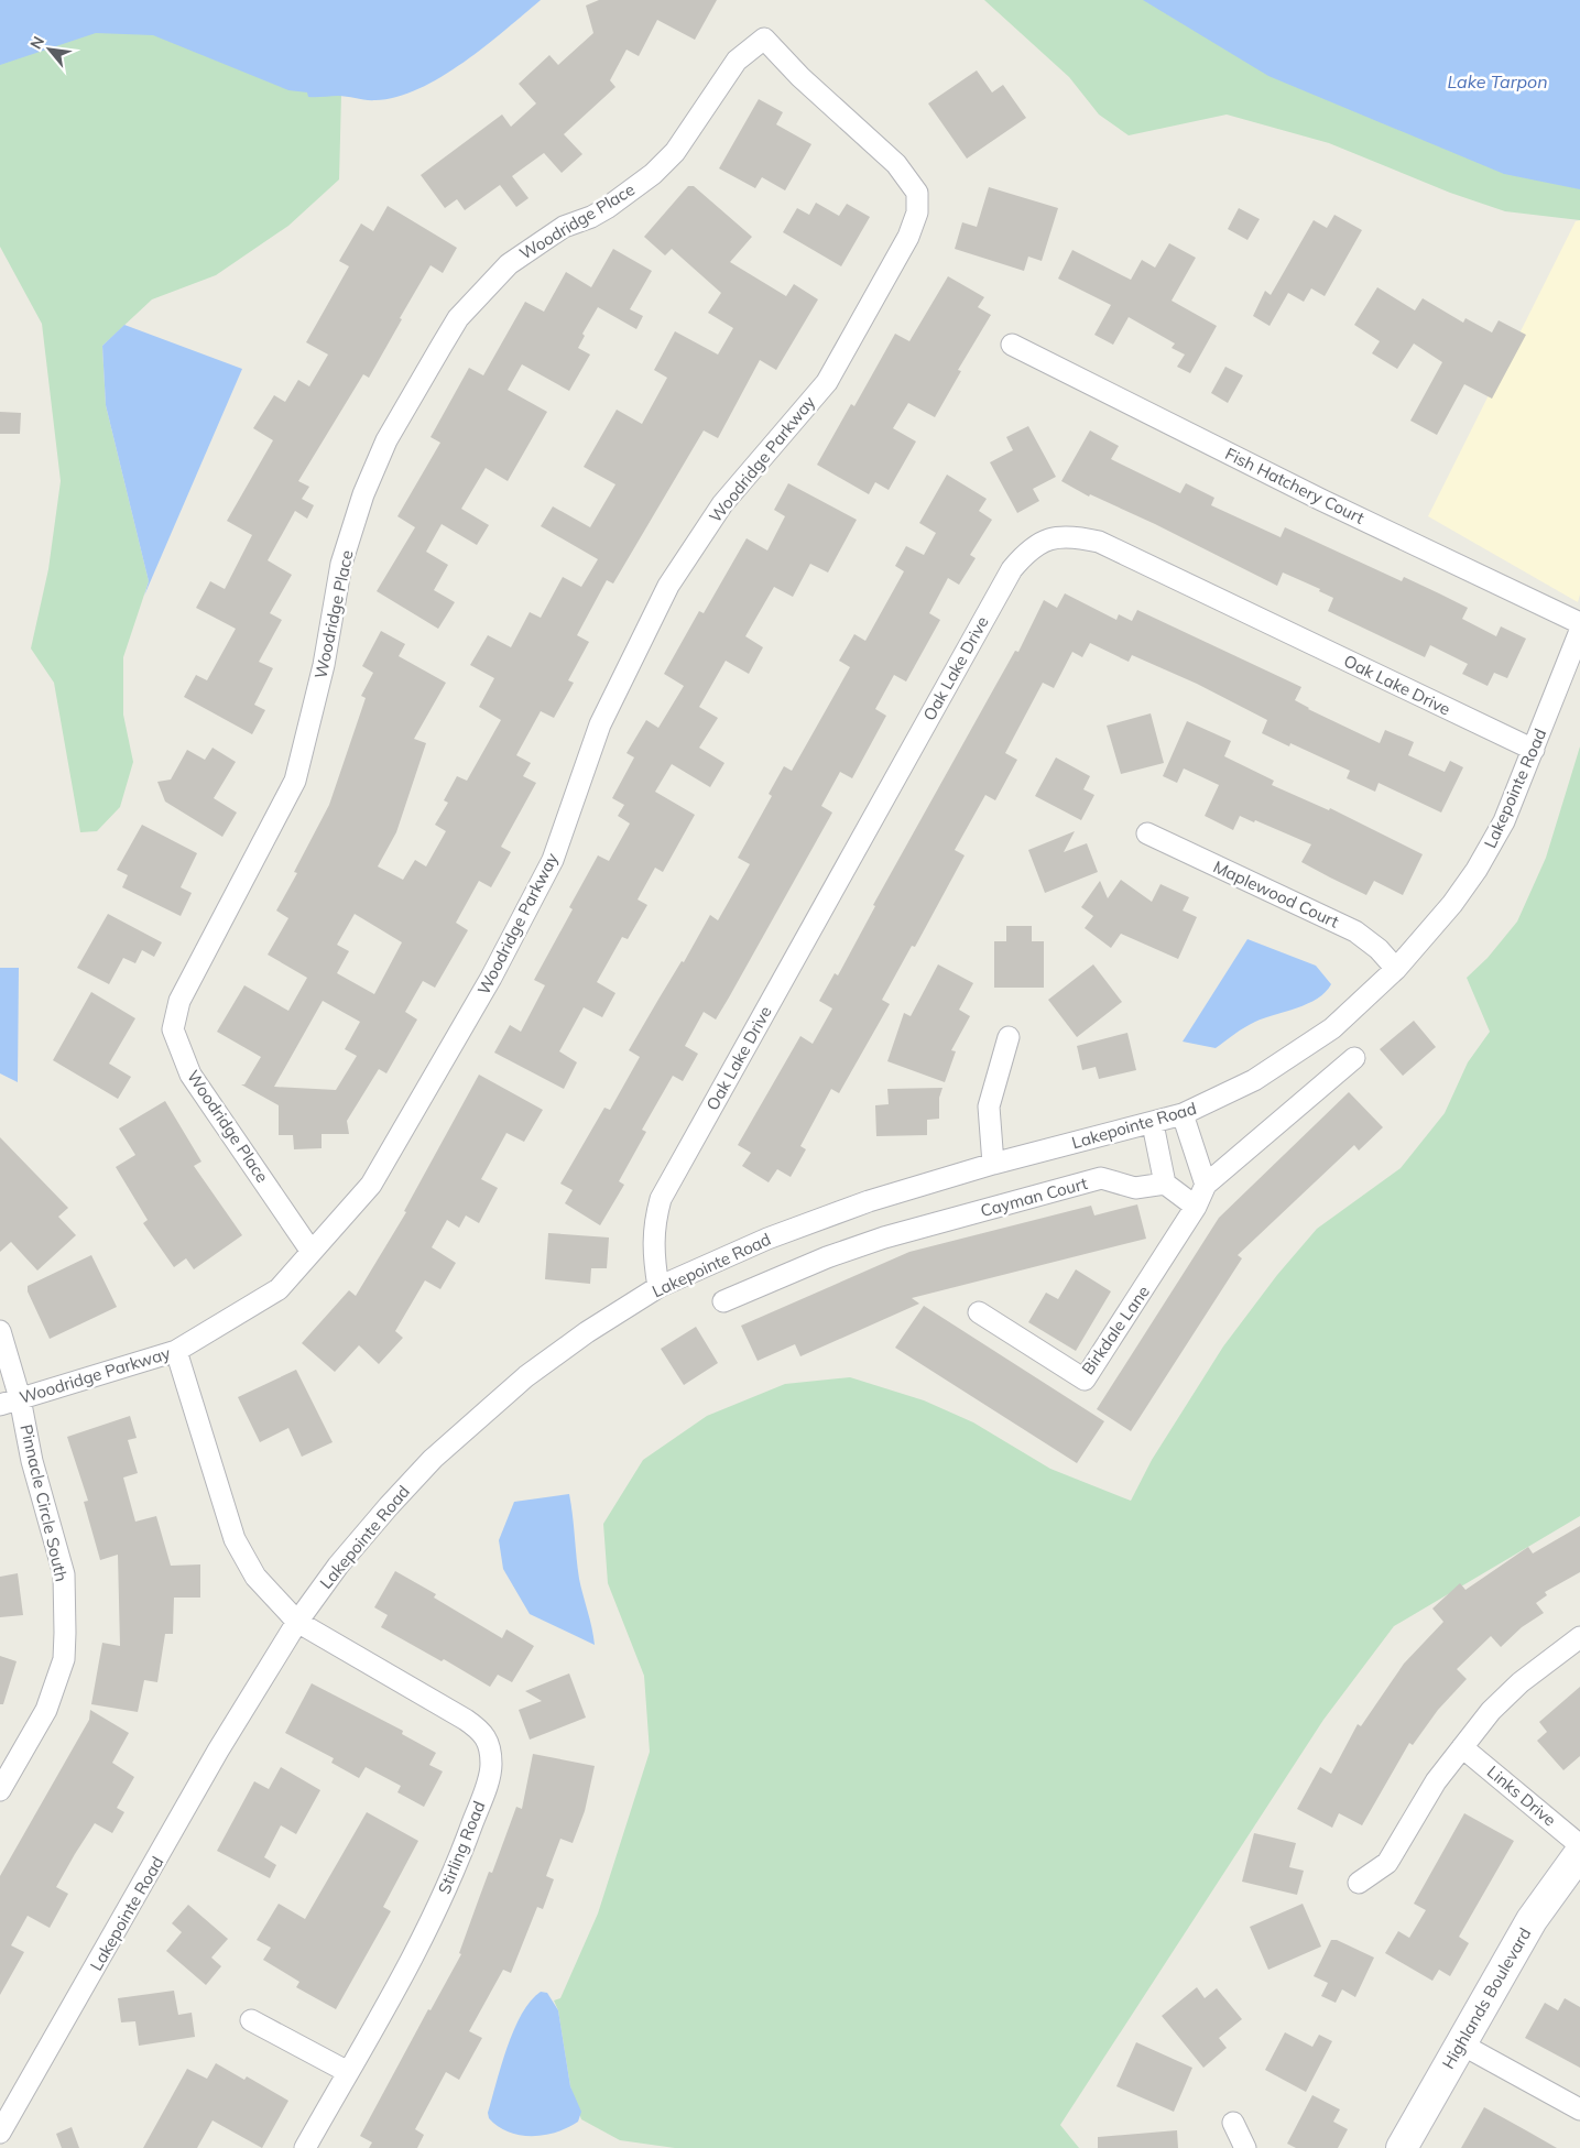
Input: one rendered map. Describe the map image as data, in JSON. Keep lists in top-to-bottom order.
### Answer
{
  "streets": {
    "street": [
      "Woodridge Place",
      "Woodridge Parkway",
      "Fish Hatchery Court",
      "Oak Lake Drive",
      "Lakepointe Road",
      "Maplewood Court",
      "Cayman Court",
      "Birkdale Lane",
      "Pinnacle Circle South",
      "Links Drive",
      "Stirling Road",
      "Highlands Boulevard"
    ]
  },
  "crossings": [
    ["Woodridge Place", "Woodridge Parkway"],
    ["Woodridge Parkway", "Pinnacle Circle South"],
    ["Woodridge Parkway", "Stirling Road"],
    ["Oak Lake Drive", "Lakepointe Road"],
    ["Lakepointe Road", "Maplewood Court"],
    ["Lakepointe Road", "Stirling Road"]
  ],
  "water": ["Lake Tarpon"],
  "north": "top left"
}
